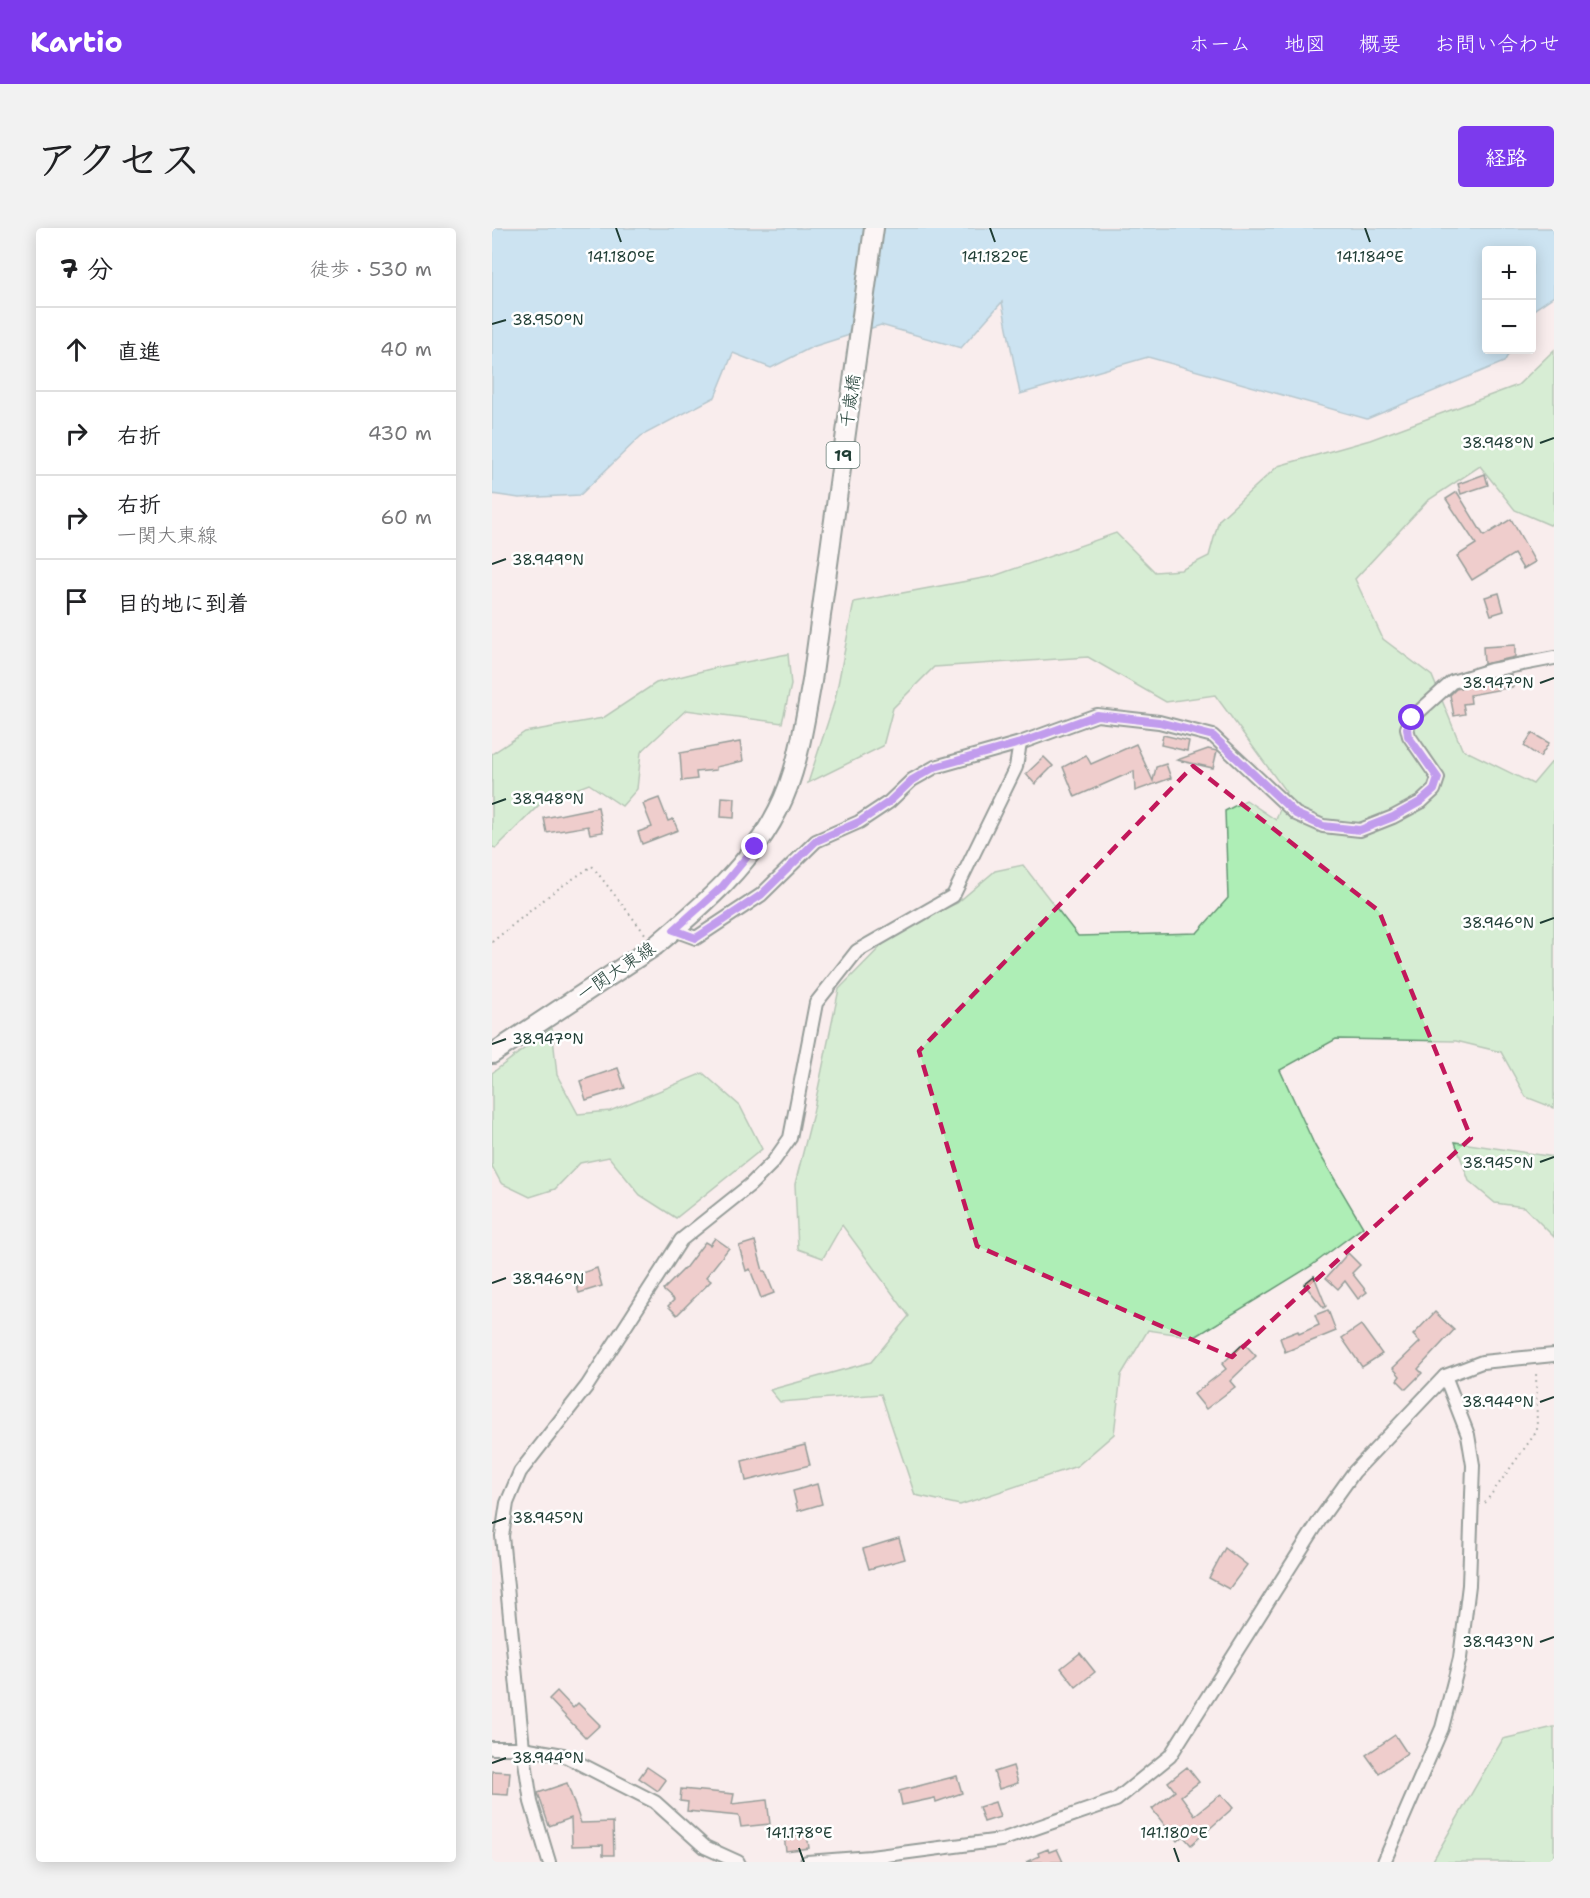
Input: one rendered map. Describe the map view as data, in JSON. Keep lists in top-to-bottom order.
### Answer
{
  "streets": {
    "main road": ["千歳橋", "19", "一関大東線"]
  },
  "crossings": [
    ["千歳橋", "一関大東線"]
  ],
  "page": {
    "header": "Kartio",
    "nav": [
      "ホーム",
      "地図",
      "概要",
      "お問い合わせ"
    ],
    "title": "アクセス",
    "buttons": "経路",
    "heading": ["7 分", "徒歩 · 530 m"],
    "map_buttons": ["+", "−"],
    "list": [
      ["直進", "40 m"],
      ["右折", "430 m"],
      ["右折", "一関大東線", "60 m"],
      "目的地に到着"
    ]
  },
  "coordinates": [
    "141.180°E",
    "141.182°E",
    "141.184°E",
    "38.950°N",
    "38.948°N",
    "38.949°N",
    "38.947°N",
    "38.946°N",
    "38.945°N",
    "38.944°N",
    "38.943°N",
    "141.178°E"
  ]
}
